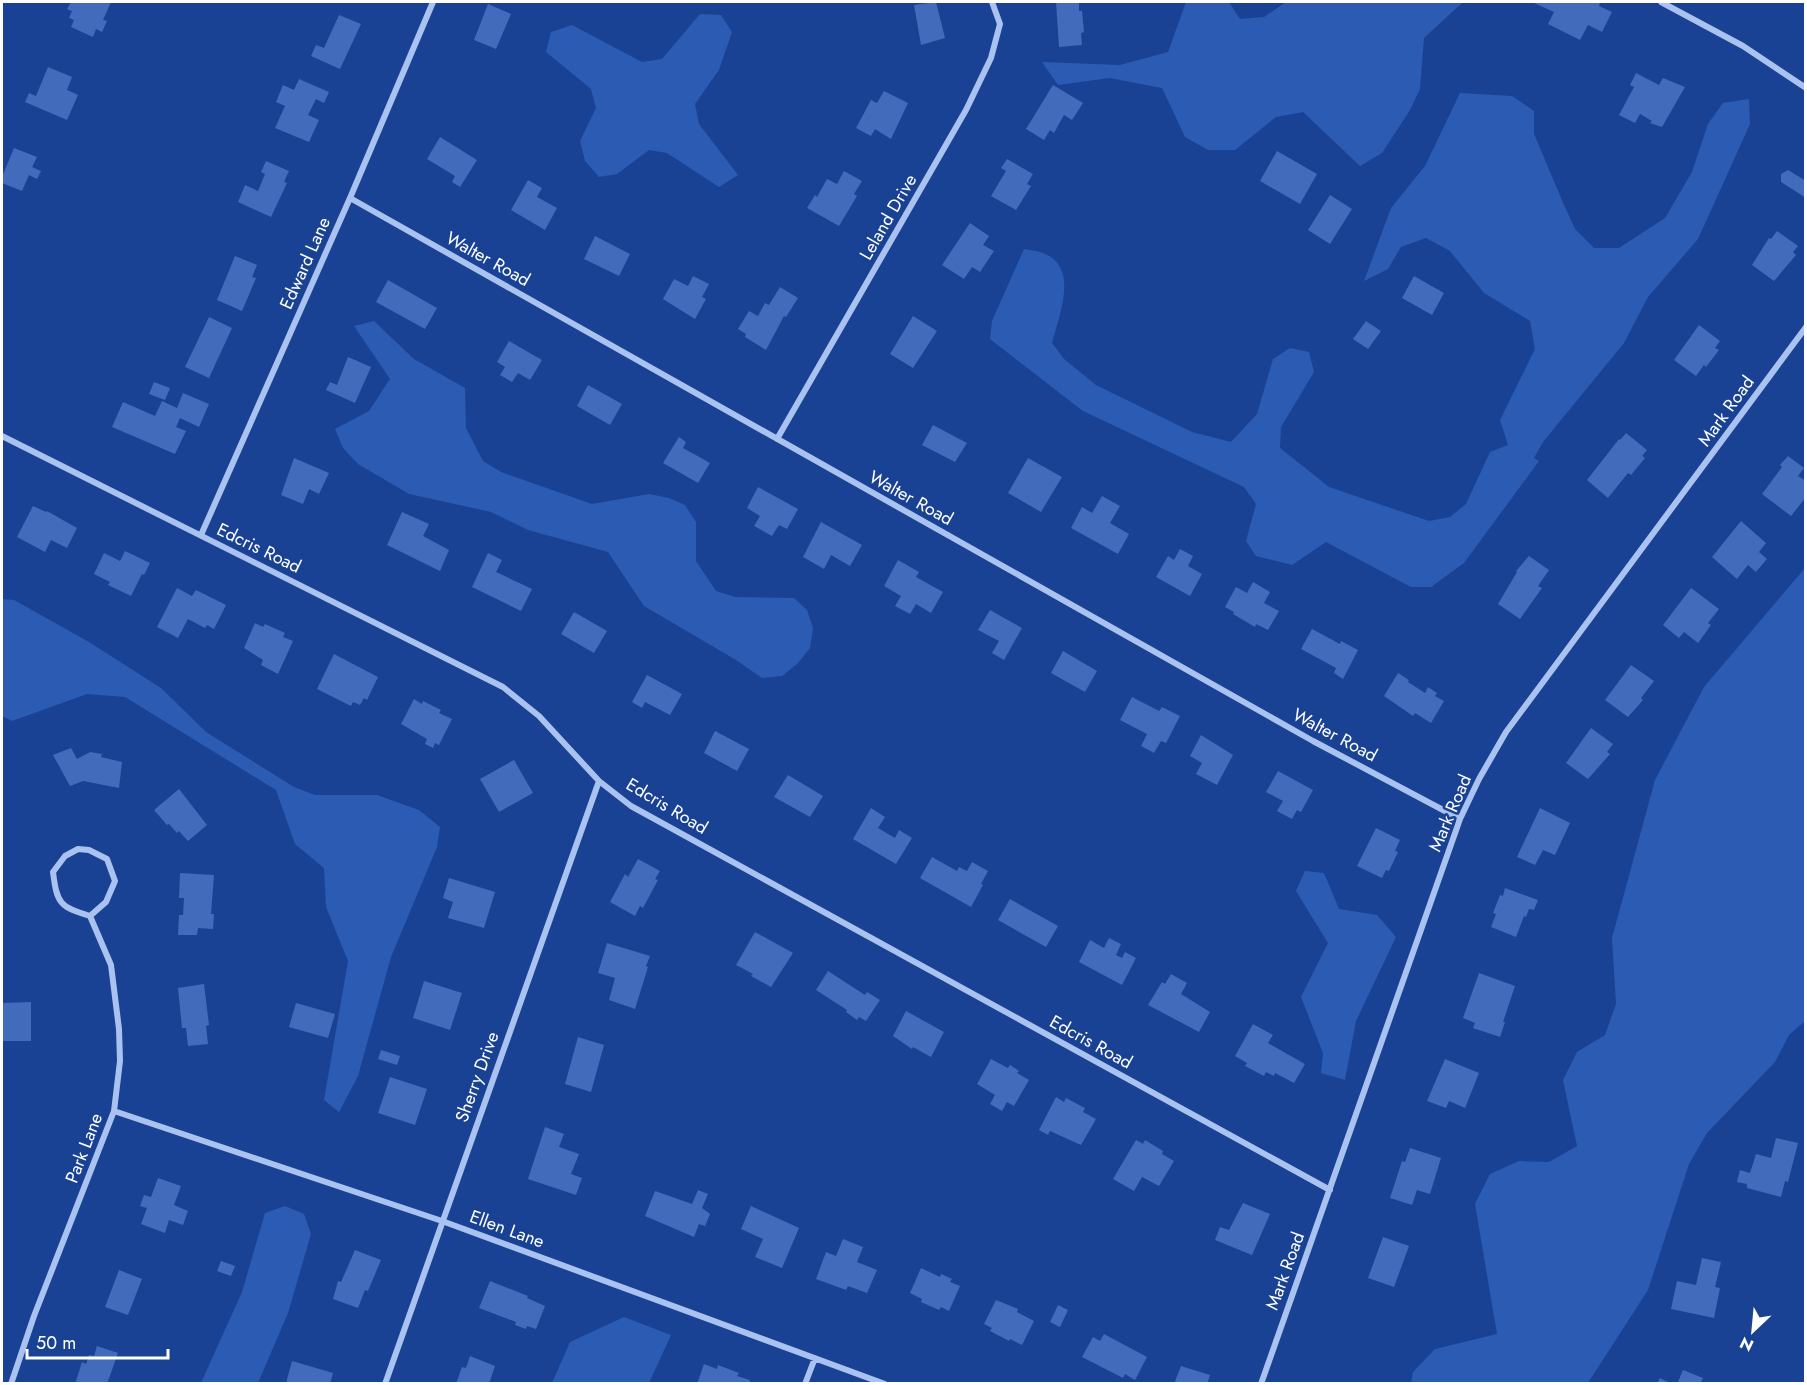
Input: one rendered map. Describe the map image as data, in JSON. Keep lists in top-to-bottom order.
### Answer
{
  "streets": {
    "street": [
      "Leland Drive",
      "Walter Road",
      "Edward Lane",
      "Mark Road",
      "Edcris Road",
      "Sherry Drive",
      "Park Lane",
      "Ellen Lane"
    ]
  },
  "crossings": [
    ["Leland Drive", "Walter Road"],
    ["Walter Road", "Edward Lane"],
    ["Walter Road", "Mark Road"],
    ["Edward Lane", "Edcris Road"],
    ["Mark Road", "Edcris Road"],
    ["Edcris Road", "Sherry Drive"],
    ["Sherry Drive", "Ellen Lane"],
    ["Park Lane", "Ellen Lane"]
  ],
  "scale_bar": "50 m",
  "north": "bottom left"
}
